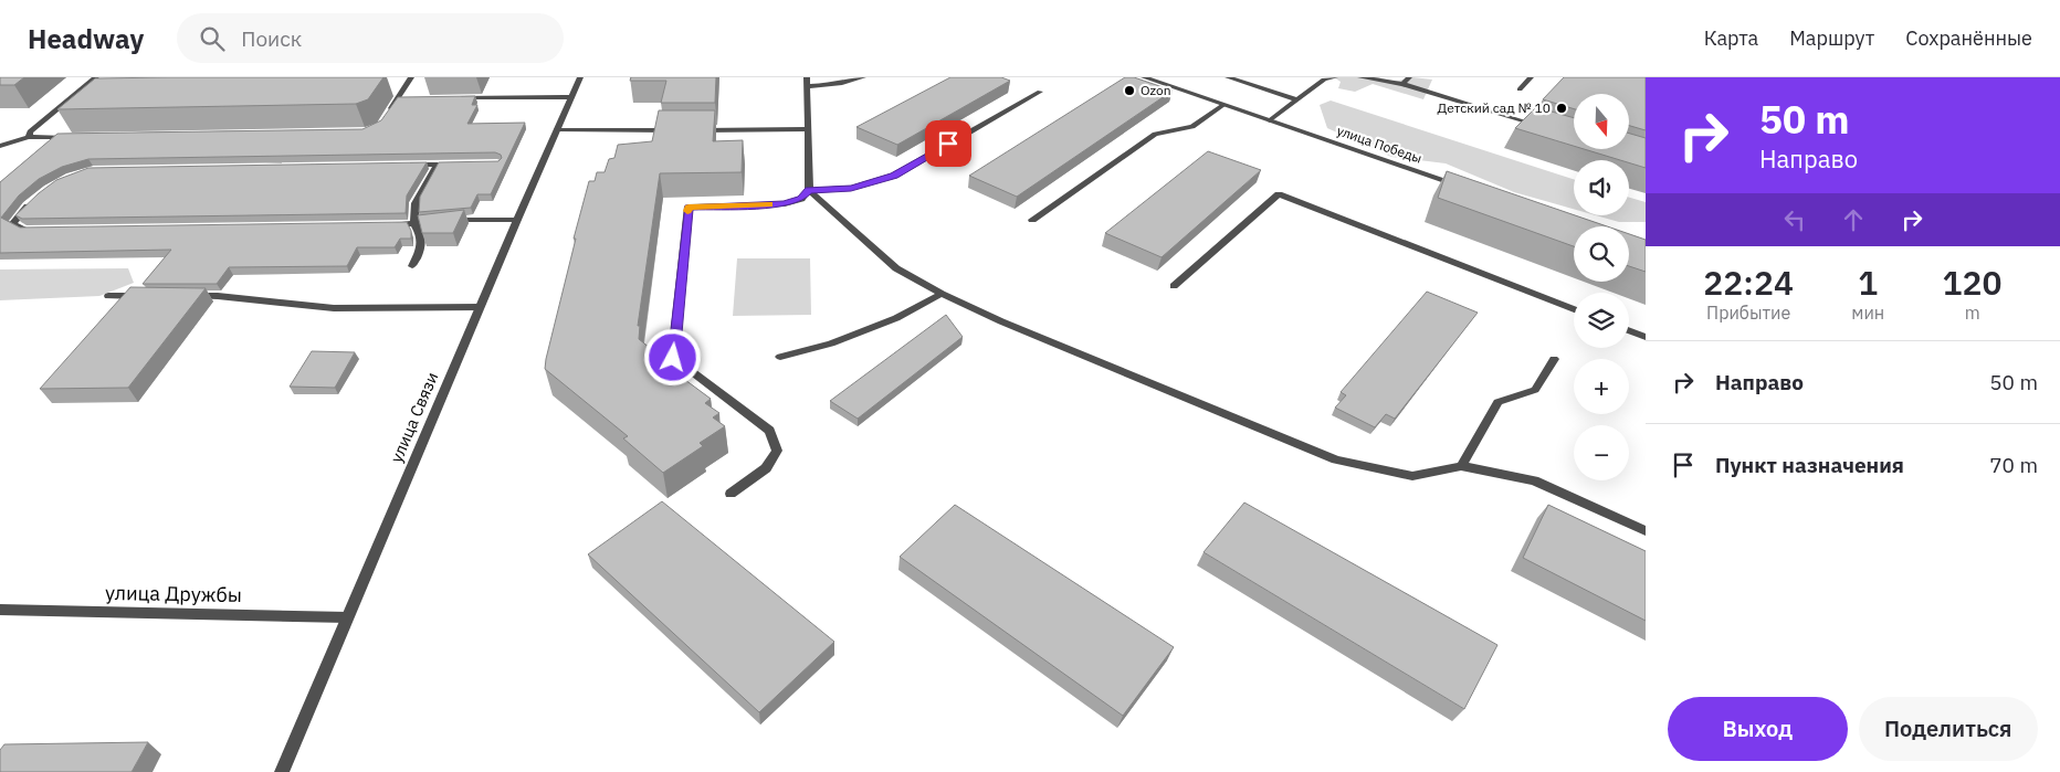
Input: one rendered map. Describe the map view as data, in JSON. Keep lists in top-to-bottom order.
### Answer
{
  "streets": {
    "street": ["улица Победы", "улица Связи", "улица Дружбы"]
  },
  "crossings": [
    ["улица Связи", "улица Дружбы"]
  ],
  "places": ["Ozon", "Детский сад № 10"],
  "north": "bottom",
  "page": {
    "header": "Headway",
    "search": "Поиск",
    "nav": ["Карта", "Маршрут", "Сохранённые"],
    "turn": ["50 m", "Направо"],
    "map_buttons": ["+", "−"],
    "eta": [
      "22:24",
      "Прибытие",
      "1",
      "мин",
      "120",
      "m"
    ],
    "list": [
      {
        "name": "Направо",
        "value": "50 m"
      },
      {
        "name": "Пункт назначения",
        "value": "70 m"
      }
    ],
    "buttons": ["Выход", "Поделиться"]
  }
}
